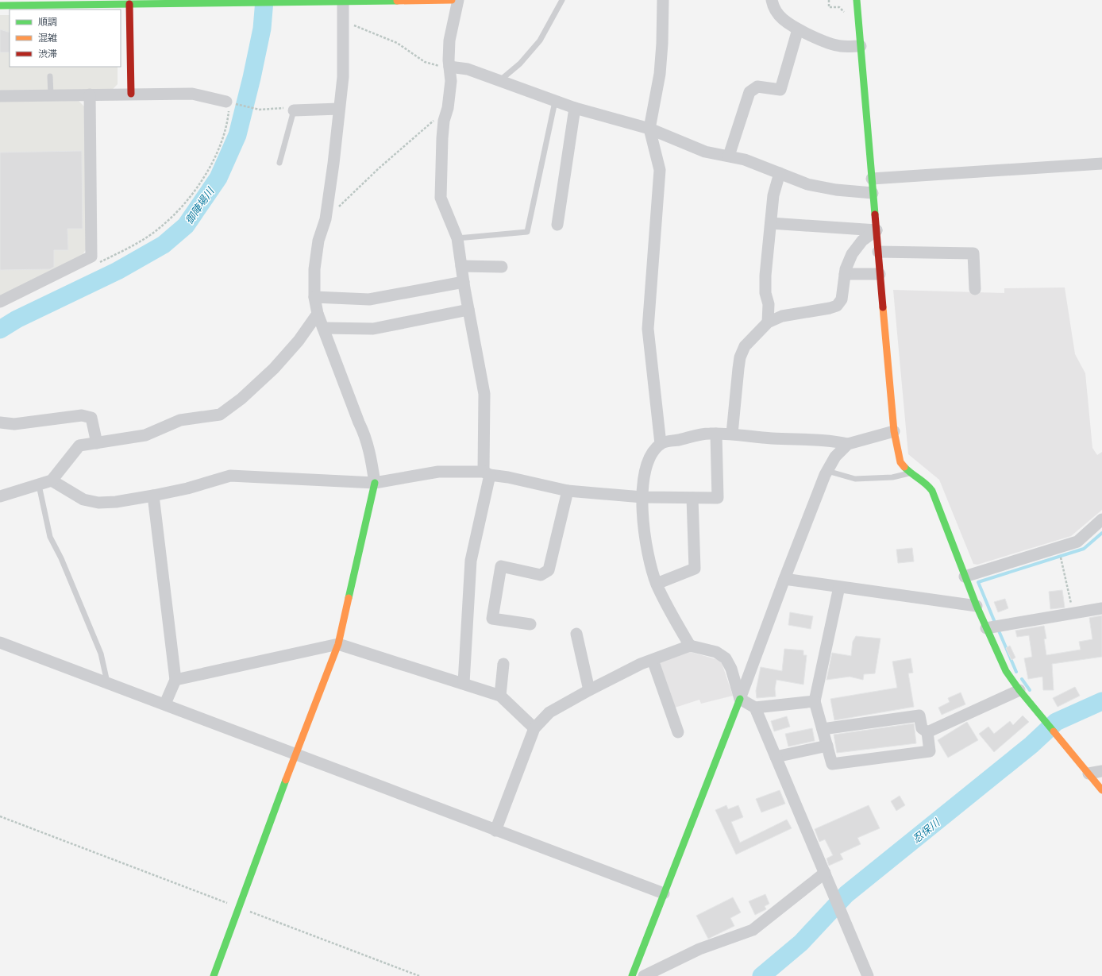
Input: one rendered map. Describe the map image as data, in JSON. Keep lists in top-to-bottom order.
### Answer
{
  "water": ["御陣場川", "忍保川"],
  "legend": ["順調", "混雑", "渋滞"]
}
